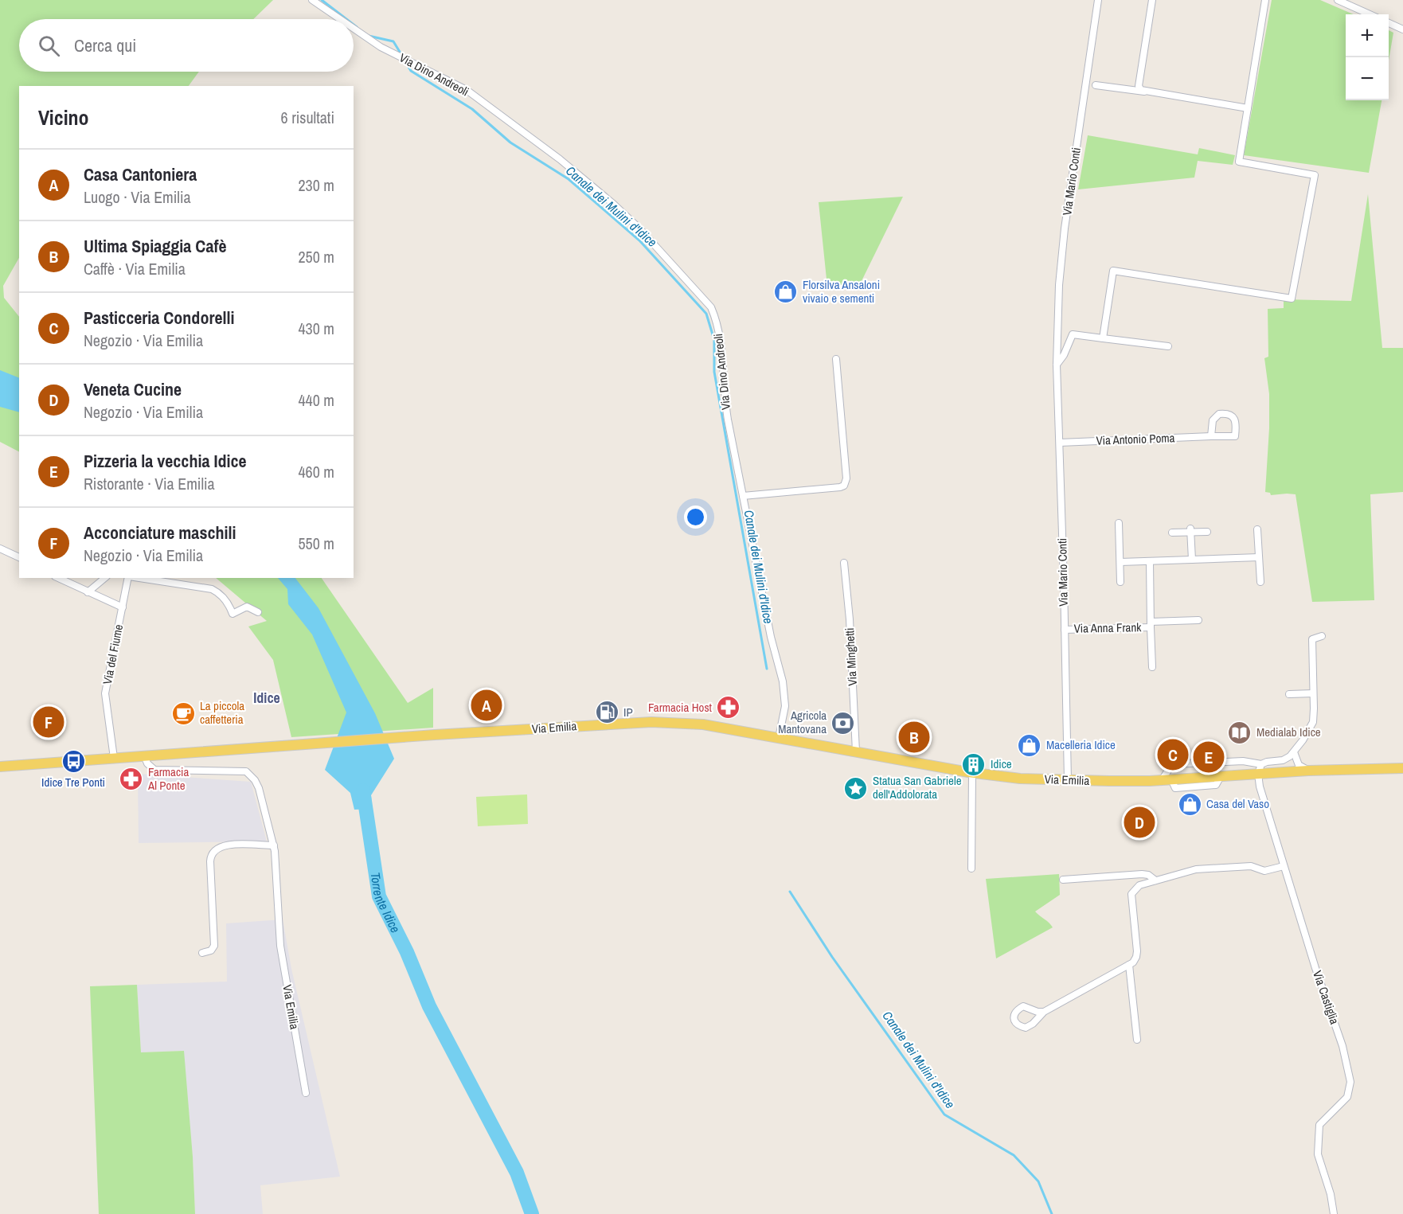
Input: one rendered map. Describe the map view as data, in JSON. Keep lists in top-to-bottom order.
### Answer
{
  "streets": {
    "main road": ["Via Emilia"],
    "street": [
      "Via Dino Andreoli",
      "Via Mario Conti",
      "Via Antonio Poma",
      "Via Anna Frank",
      "Via del Fiume",
      "Via Minghetti",
      "Via Castiglia"
    ]
  },
  "crossings": [
    ["Via Dino Andreoli", "Via Emilia"],
    ["Via Mario Conti", "Via Antonio Poma"],
    ["Via Mario Conti", "Via Anna Frank"],
    ["Via Mario Conti", "Via Emilia"],
    ["Via del Fiume", "Via Emilia"],
    ["Via Minghetti", "Via Emilia"],
    ["Via Emilia", "Via Castiglia"]
  ],
  "districts": ["Idice"],
  "water": ["Canale dei Mulini d'Idice", "Torrente Idice"],
  "places": {
    "shop": ["Florsilva Ansaloni vivaio e sementi", "Macelleria Idice", "Casa del Vaso"],
    "pharmacy": ["Farmacia Host", "Farmacia Al Ponte"],
    "fuel station": ["IP"],
    "cafe": ["La piccola caffetteria"],
    "bank": ["Agricola Mantovana"],
    "library": ["Medialab Idice"],
    "bus stop": ["Idice Tre Ponti"],
    "building": ["Idice"],
    "place": ["Statua San Gabriele dell'Addolorata"]
  },
  "page": {
    "map_buttons": ["+", "−"],
    "search": "Cerca qui",
    "heading": ["Vicino", "6 risultati"],
    "list": [
      {
        "mark": "A",
        "name": "Casa Cantoniera",
        "note": "Luogo · Via Emilia",
        "value": "230 m"
      },
      {
        "mark": "B",
        "name": "Ultima Spiaggia Cafè",
        "note": "Caffè · Via Emilia",
        "value": "250 m"
      },
      {
        "mark": "C",
        "name": "Pasticceria Condorelli",
        "note": "Negozio · Via Emilia",
        "value": "430 m"
      },
      {
        "mark": "D",
        "name": "Veneta Cucine",
        "note": "Negozio · Via Emilia",
        "value": "440 m"
      },
      {
        "mark": "E",
        "name": "Pizzeria la vecchia Idice",
        "note": "Ristorante · Via Emilia",
        "value": "460 m"
      },
      {
        "mark": "F",
        "name": "Acconciature maschili",
        "note": "Negozio · Via Emilia",
        "value": "550 m"
      }
    ],
    "pins": [
      "A",
      "F",
      "B",
      "C",
      "E",
      "D"
    ]
  }
}
